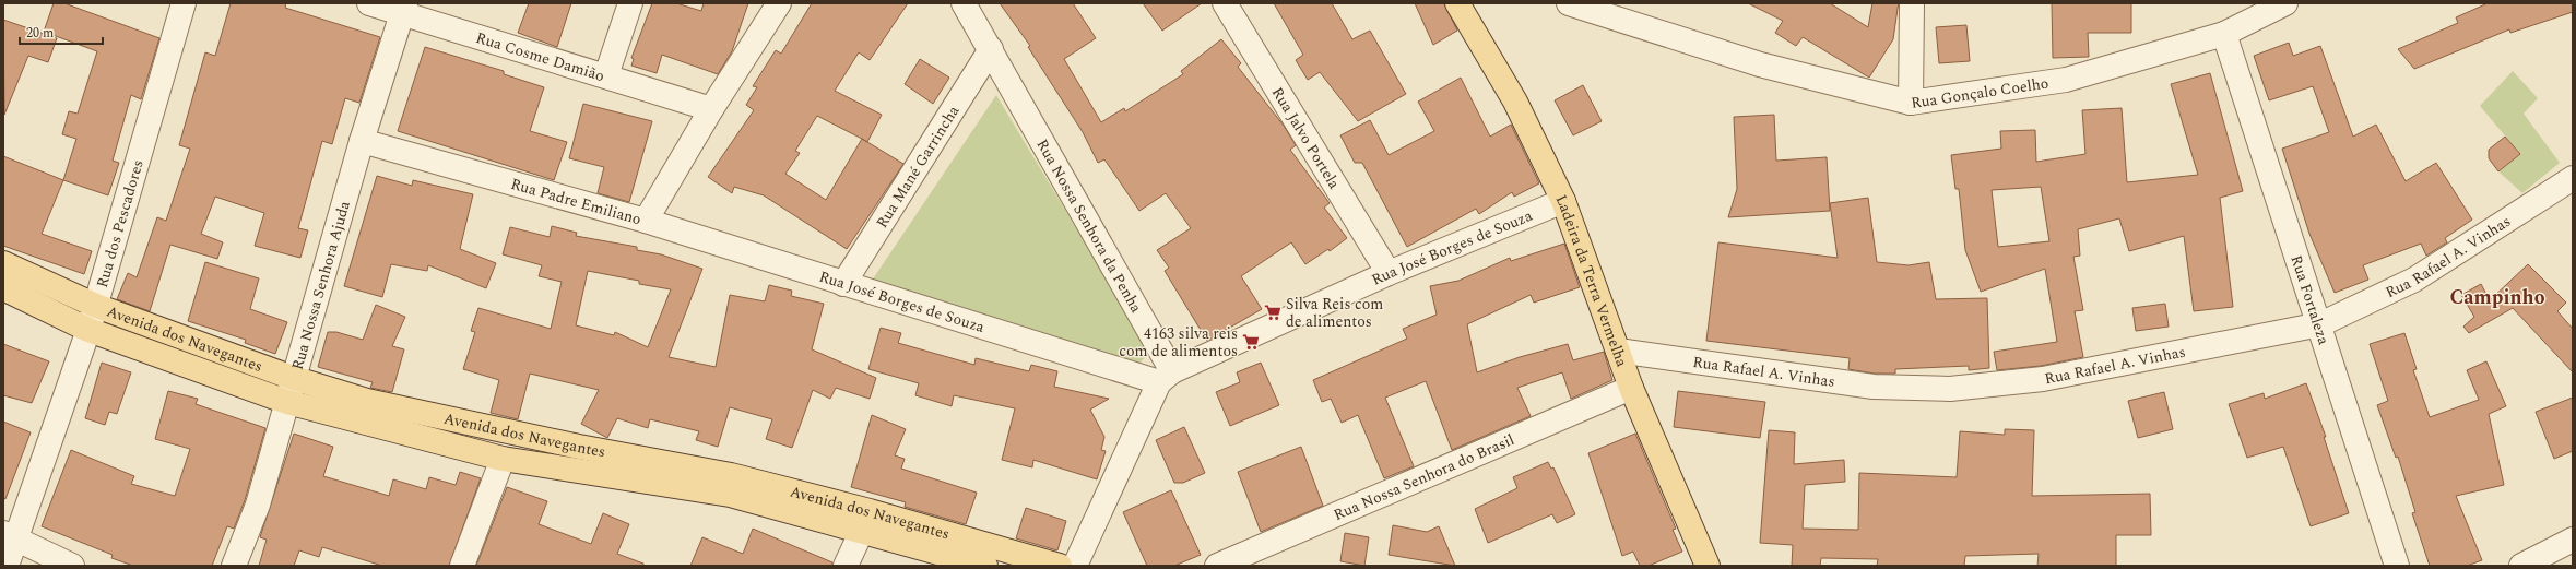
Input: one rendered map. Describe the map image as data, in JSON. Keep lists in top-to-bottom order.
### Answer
{
  "streets": {
    "main road": ["Ladeira da Terra Vermelha", "Avenida dos Navegantes"],
    "street": [
      "Rua Cosme Damião",
      "Rua Gonçalo Coelho",
      "Rua Jalvo Portela",
      "Rua Mané Garrincha",
      "Rua Padre Emiliano",
      "Rua dos Pescadores",
      "Rua Nossa Senhora da Penha",
      "Rua José Borges de Souza",
      "Rua Rafael A. Vinhas",
      "Rua Nossa Senhora Ajuda",
      "Rua Fortaleza",
      "Rua Nossa Senhora do Brasil"
    ]
  },
  "crossings": [
    ["Rua Cosme Damião", "Rua Padre Emiliano"],
    ["Rua Cosme Damião", "Rua Nossa Senhora Ajuda"],
    ["Rua Gonçalo Coelho", "Rua Fortaleza"],
    ["Rua Jalvo Portela", "Rua José Borges de Souza"],
    ["Rua Mané Garrincha", "Rua Nossa Senhora da Penha"],
    ["Rua Mané Garrincha", "Rua José Borges de Souza"],
    ["Rua Padre Emiliano", "Rua José Borges de Souza"],
    ["Rua Padre Emiliano", "Rua Nossa Senhora Ajuda"],
    ["Rua dos Pescadores", "Avenida dos Navegantes"],
    ["Rua Nossa Senhora da Penha", "Rua José Borges de Souza"],
    ["Rua José Borges de Souza", "Ladeira da Terra Vermelha"],
    ["Rua Rafael A. Vinhas", "Ladeira da Terra Vermelha"],
    ["Rua Rafael A. Vinhas", "Rua Fortaleza"],
    ["Ladeira da Terra Vermelha", "Rua Nossa Senhora do Brasil"],
    ["Rua Nossa Senhora Ajuda", "Avenida dos Navegantes"]
  ],
  "districts": ["Campinho"],
  "places": {
    "supermarket": ["Silva Reis com de alimentos", "4163 silva reis com de alimentos"]
  },
  "scale_bar": "20 m"
}
